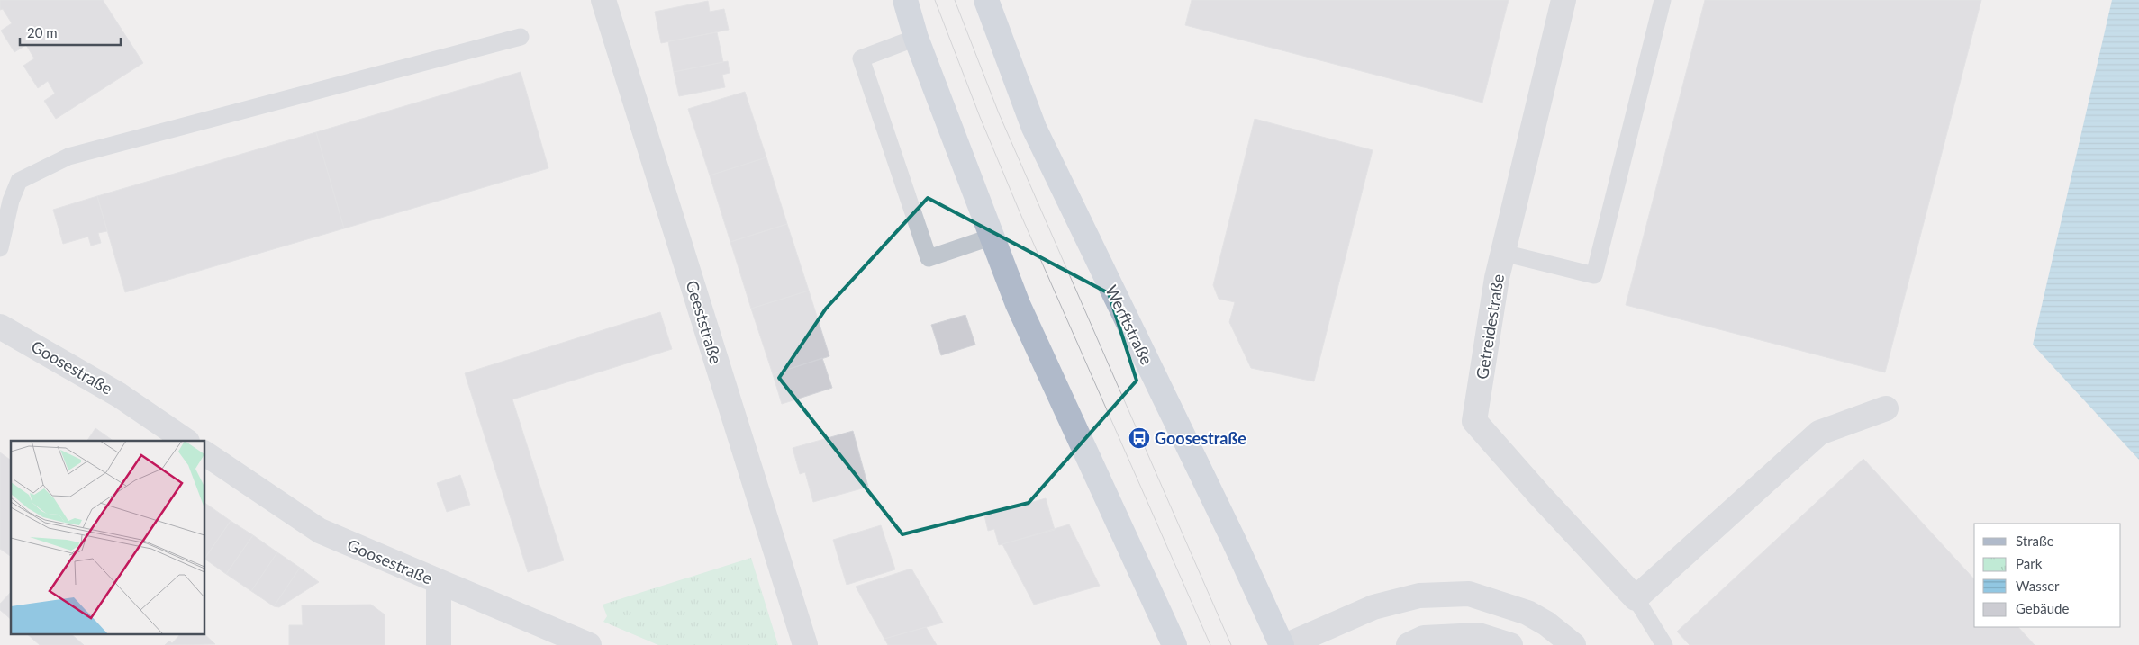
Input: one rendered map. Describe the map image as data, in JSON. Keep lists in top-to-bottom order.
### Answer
{
  "streets": {
    "main road": ["Werftstraße"],
    "street": ["Geeststraße", "Getreidestraße", "Goosestraße"]
  },
  "places": {
    "bus stop": ["Goosestraße"]
  },
  "legend": [
    "Straße",
    "Park",
    "Wasser",
    "Gebäude"
  ],
  "scale_bar": "20 m"
}
